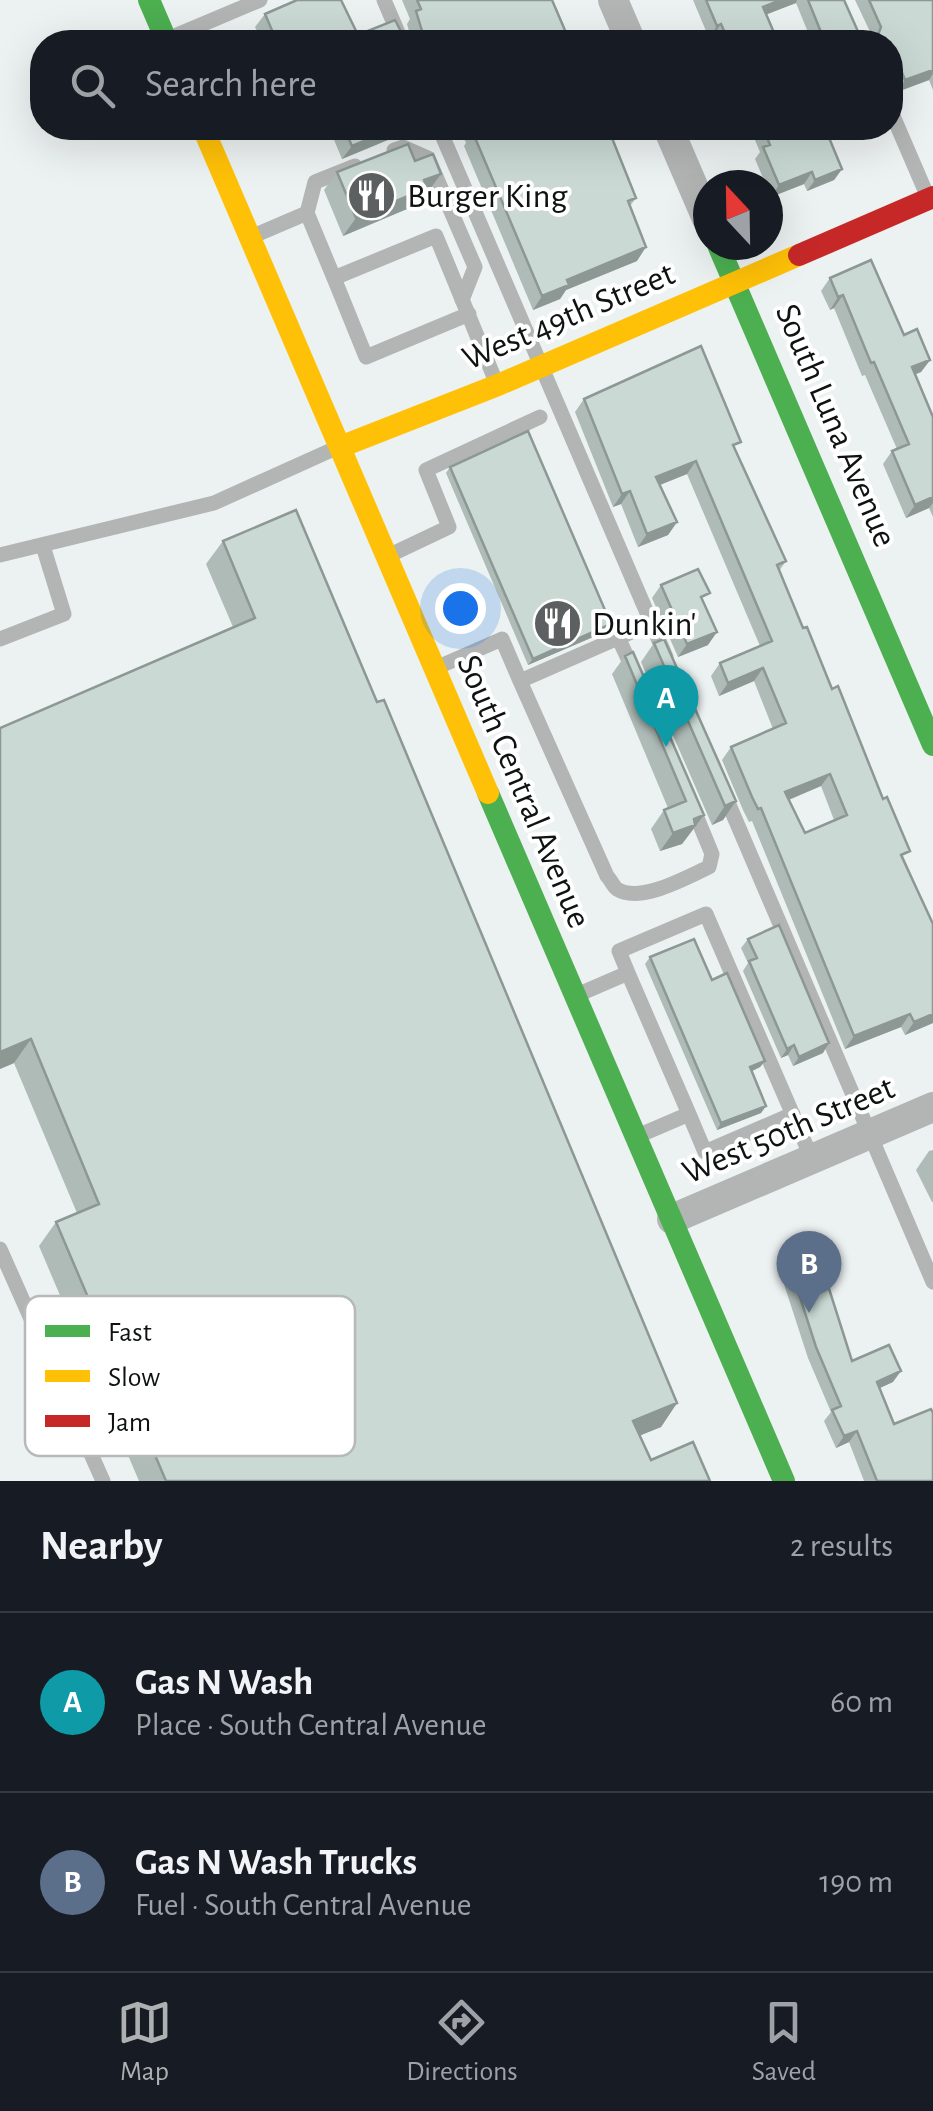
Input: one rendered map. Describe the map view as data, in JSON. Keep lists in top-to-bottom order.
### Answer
{
  "streets": {
    "main road": ["West 49th Street", "South Luna Avenue", "South Central Avenue"],
    "street": ["West 50th Street"]
  },
  "crossings": [
    ["West 49th Street", "South Luna Avenue"],
    ["West 49th Street", "South Central Avenue"],
    ["South Central Avenue", "West 50th Street"]
  ],
  "places": {
    "restaurant": ["Burger King", "Dunkin'"]
  },
  "legend": ["Fast", "Slow", "Jam"],
  "north": "top",
  "page": {
    "search": "Search here",
    "pins": ["A", "B"],
    "heading": ["Nearby", "2 results"],
    "list": [
      {
        "mark": "A",
        "name": "Gas N Wash",
        "note": "Place · South Central Avenue",
        "value": "60 m"
      },
      {
        "mark": "B",
        "name": "Gas N Wash Trucks",
        "note": "Fuel · South Central Avenue",
        "value": "190 m"
      }
    ],
    "nav": ["Map", "Directions", "Saved"]
  }
}
